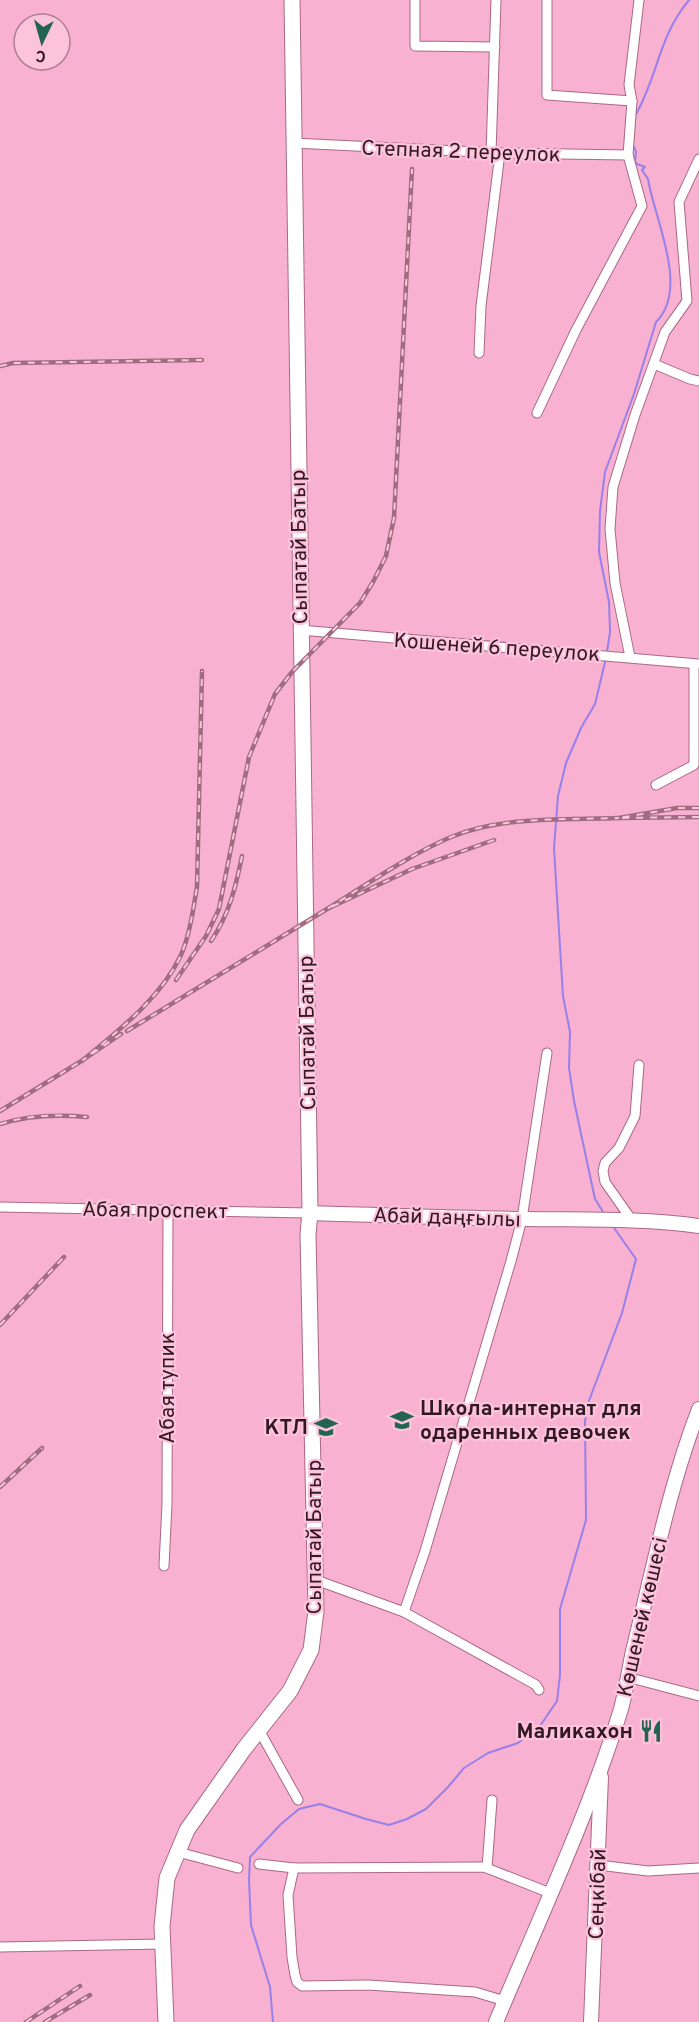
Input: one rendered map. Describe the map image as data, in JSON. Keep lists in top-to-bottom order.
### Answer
{
  "streets": {
    "main road": [
      "Сыпатай Батыр",
      "Абай даңғылы",
      "Көшеней көшесі",
      "Сеңкібай"
    ],
    "street": [
      "Степная 2 переулок",
      "Кошеней 6 переулок",
      "Абая проспект",
      "Абая тупик"
    ]
  },
  "crossings": [
    ["Степная 2 переулок", "Сыпатай Батыр"],
    ["Сыпатай Батыр", "Кошеней 6 переулок"],
    ["Сыпатай Батыр", "Абая проспект"],
    ["Сыпатай Батыр", "Абай даңғылы"],
    ["Абая проспект", "Абай даңғылы"],
    ["Абая проспект", "Абая тупик"],
    ["Көшеней көшесі", "Сеңкібай"]
  ],
  "places": {
    "school or university": ["Школа-интернат для одаренных девочек", "КТЛ"],
    "restaurant": ["Маликахон"]
  },
  "north": "bottom"
}
